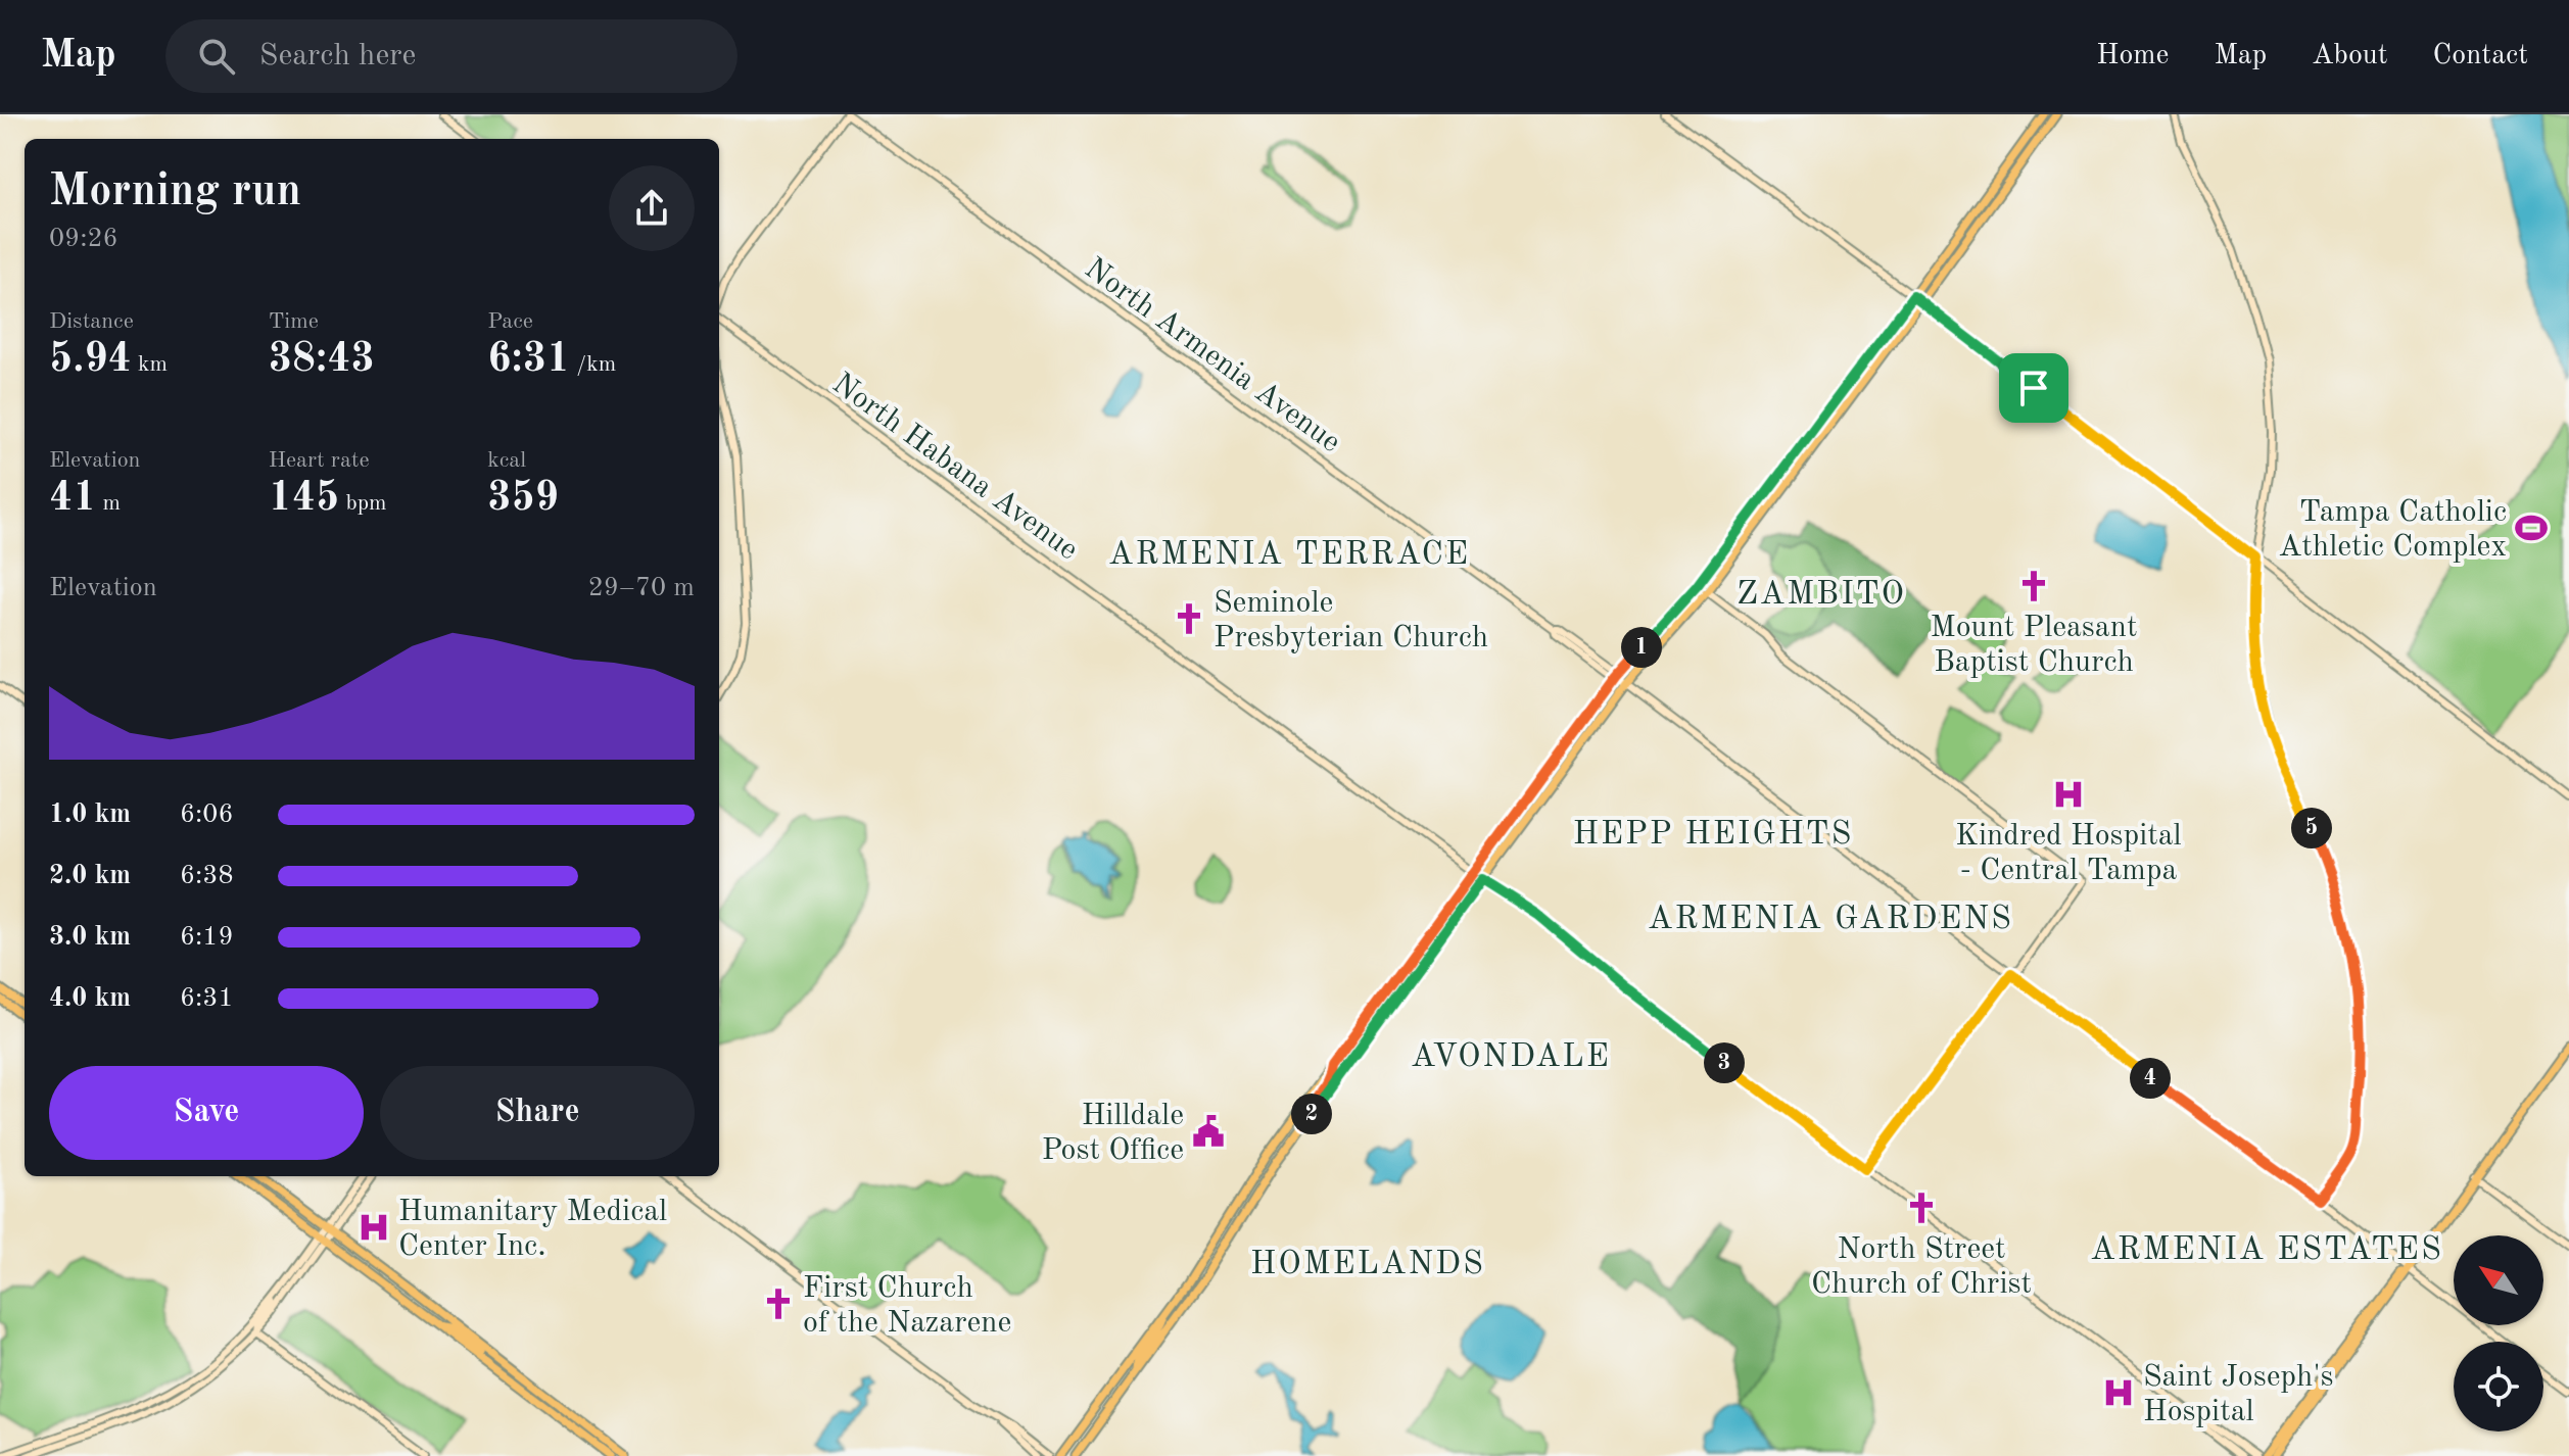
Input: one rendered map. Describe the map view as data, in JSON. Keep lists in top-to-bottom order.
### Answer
{
  "streets": {
    "street": ["North Armenia Avenue", "North Habana Avenue"]
  },
  "districts": [
    "ARMENIA TERRACE",
    "ZAMBITO",
    "HEPP HEIGHTS",
    "ARMENIA GARDENS",
    "AVONDALE",
    "ARMENIA ESTATES",
    "HOMELANDS"
  ],
  "places": {
    "sports": ["Tampa Catholic Athletic Complex"],
    "church": [
      "Mount Pleasant Baptist Church",
      "Seminole Presbyterian Church",
      "North Street Church of Christ",
      "First Church of the Nazarene"
    ],
    "hospital": ["Kindred Hospital - Central Tampa", "Humanitary Medical Center Inc.", "Saint Joseph's Hospital"],
    "public building": ["Hilldale Post Office"]
  },
  "north": "top left",
  "page": {
    "header": "Map",
    "search": "Search here",
    "nav": [
      "Home",
      "Map",
      "About",
      "Contact"
    ],
    "heading": ["Morning run", "09:26"],
    "stats": [
      ["Distance", "5.94 km"],
      ["Time", "38:43"],
      ["Pace", "6:31 /km"],
      ["Elevation", "41 m"],
      ["Heart rate", "145 bpm"],
      ["kcal", "359"]
    ],
    "chart": ["Elevation", "29–70 m"],
    "pins": [
      "1",
      "5",
      "3",
      "4",
      "2"
    ],
    "list": [
      {
        "name": "1.0 km",
        "note": "6:06"
      },
      {
        "name": "2.0 km",
        "note": "6:38"
      },
      {
        "name": "3.0 km",
        "note": "6:19"
      },
      {
        "name": "4.0 km",
        "note": "6:31"
      }
    ],
    "buttons": ["Save", "Share"]
  }
}
